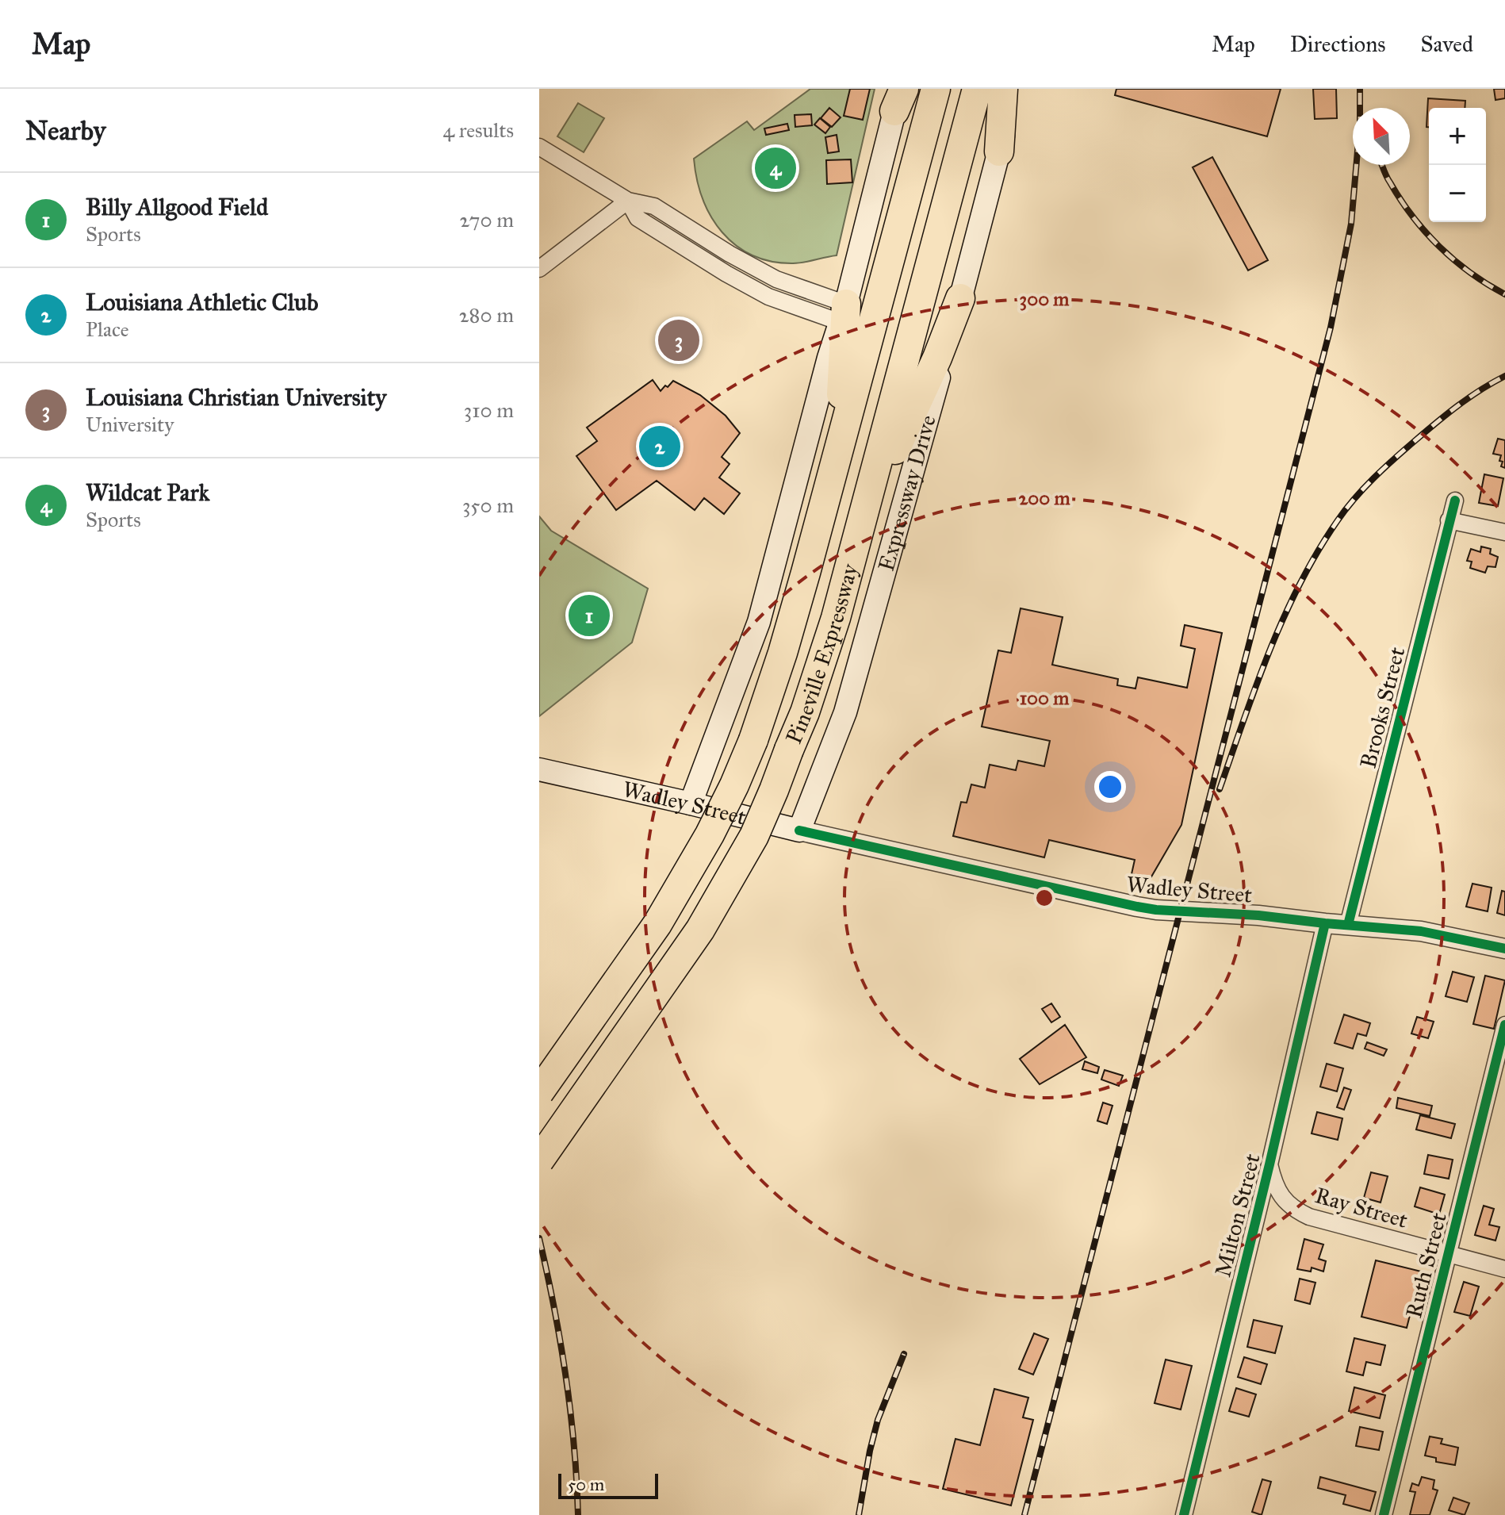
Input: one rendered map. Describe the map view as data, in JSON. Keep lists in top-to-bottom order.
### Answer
{
  "streets": {
    "highway": ["Pineville Expressway"],
    "main road": ["Expressway Drive", "Wadley Street"],
    "street": [
      "Brooks Street",
      "Ray Street",
      "Milton Street",
      "Ruth Street"
    ]
  },
  "crossings": [
    ["Expressway Drive", "Wadley Street"],
    ["Brooks Street", "Wadley Street"],
    ["Wadley Street", "Milton Street"],
    ["Ray Street", "Milton Street"],
    ["Ray Street", "Ruth Street"]
  ],
  "scale_bar": "50 m",
  "north": "top left",
  "page": {
    "header": "Map",
    "nav": ["Map", "Directions", "Saved"],
    "heading": ["Nearby", "4 results"],
    "map_buttons": ["+", "−"],
    "pins": [
      "4",
      "3",
      "2",
      "1"
    ],
    "list": [
      {
        "mark": "1",
        "name": "Billy Allgood Field",
        "note": "Sports",
        "value": "270 m"
      },
      {
        "mark": "2",
        "name": "Louisiana Athletic Club",
        "note": "Place",
        "value": "280 m"
      },
      {
        "mark": "3",
        "name": "Louisiana Christian University",
        "note": "University",
        "value": "310 m"
      },
      {
        "mark": "4",
        "name": "Wildcat Park",
        "note": "Sports",
        "value": "350 m"
      }
    ],
    "scale": "50 m"
  },
  "rings": ["300 m", "200 m", "100 m"]
}
